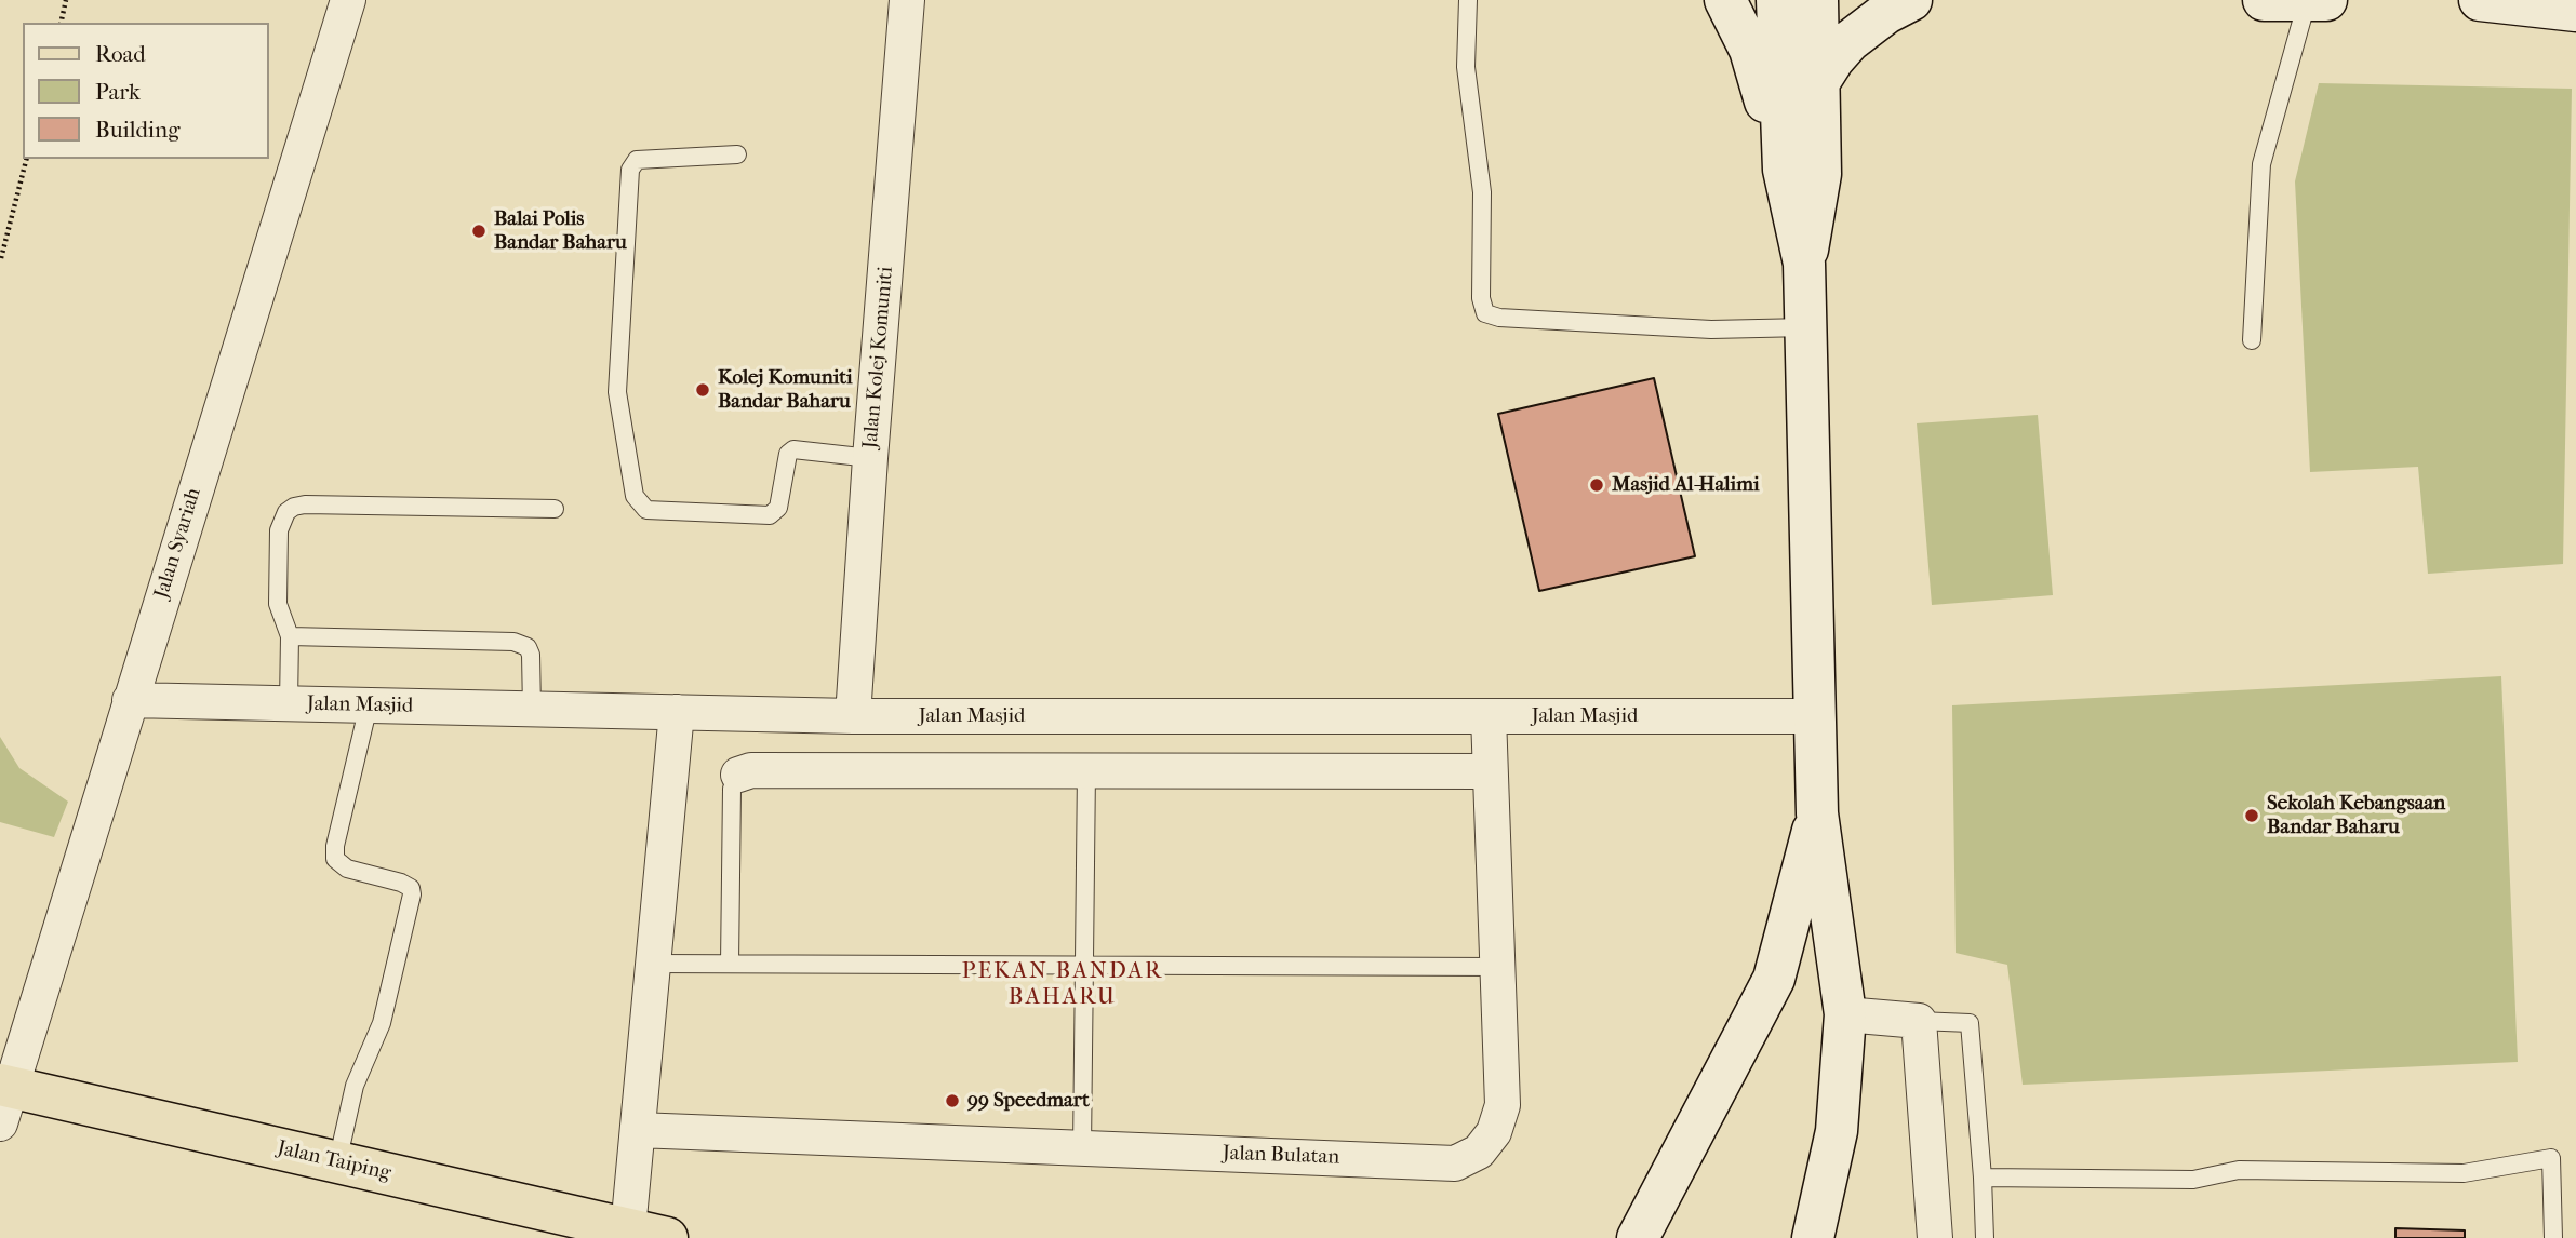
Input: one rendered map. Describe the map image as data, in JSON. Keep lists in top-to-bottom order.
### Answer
{
  "streets": {
    "main road": ["Jalan Taiping"],
    "street": [
      "Jalan Kolej Komuniti",
      "Jalan Syariah",
      "Jalan Masjid",
      "Jalan Bulatan"
    ]
  },
  "crossings": [
    ["Jalan Kolej Komuniti", "Jalan Masjid"],
    ["Jalan Syariah", "Jalan Masjid"],
    ["Jalan Syariah", "Jalan Taiping"],
    ["Jalan Masjid", "Jalan Bulatan"]
  ],
  "districts": ["PEKAN BANDAR BAHARU"],
  "places": [
    "Balai Polis Bandar Baharu",
    "Kolej Komuniti Bandar Baharu",
    "Masjid Al-Halimi",
    "Sekolah Kebangsaan Bandar Baharu",
    "99 Speedmart"
  ],
  "legend": ["Road", "Park", "Building"]
}
